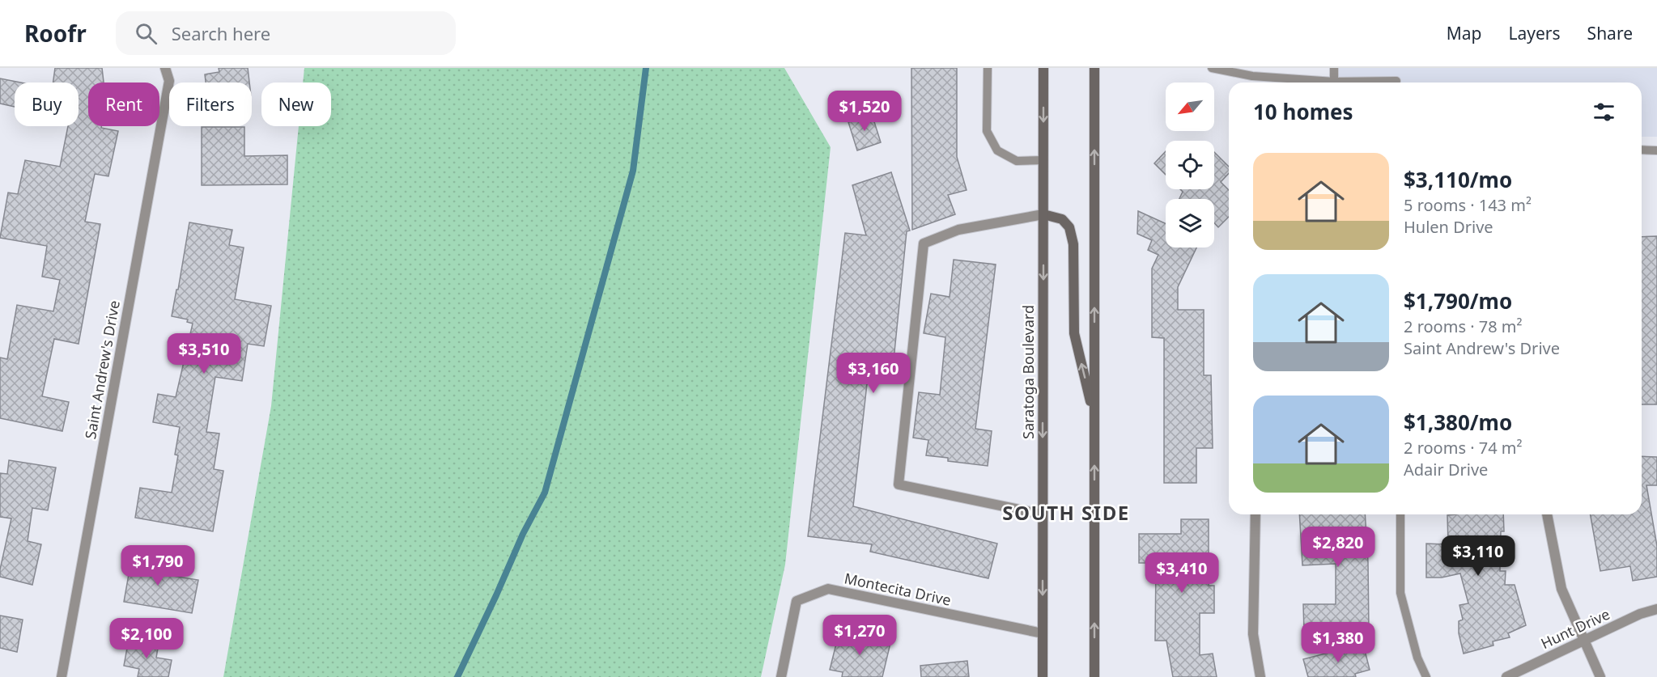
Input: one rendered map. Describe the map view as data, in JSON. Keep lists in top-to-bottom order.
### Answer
{
  "streets": {
    "main road": ["Saratoga Boulevard"],
    "street": ["Saint Andrew's Drive", "Montecita Drive", "Hunt Drive"]
  },
  "crossings": [
    ["Saratoga Boulevard", "Montecita Drive"]
  ],
  "districts": ["SOUTH SIDE"],
  "north": "bottom left",
  "page": {
    "header": "Roofr",
    "search": "Search here",
    "nav": ["Map", "Layers", "Share"],
    "chip": [
      "Buy",
      "Rent",
      "Filters",
      "New"
    ],
    "heading": "10 homes",
    "price": [
      "$1,520",
      "$3,510",
      "$3,160",
      "$2,820",
      "$3,110",
      "$1,790",
      "$3,410",
      "$1,270",
      "$2,100",
      "$1,380"
    ],
    "list": [
      {
        "name": "$3,110/mo",
        "note": "5 rooms · 143 m² · Hulen Drive"
      },
      {
        "name": "$1,790/mo",
        "note": "2 rooms · 78 m² · Saint Andrew's Drive"
      },
      {
        "name": "$1,380/mo",
        "note": "2 rooms · 74 m² · Adair Drive"
      }
    ]
  }
}
